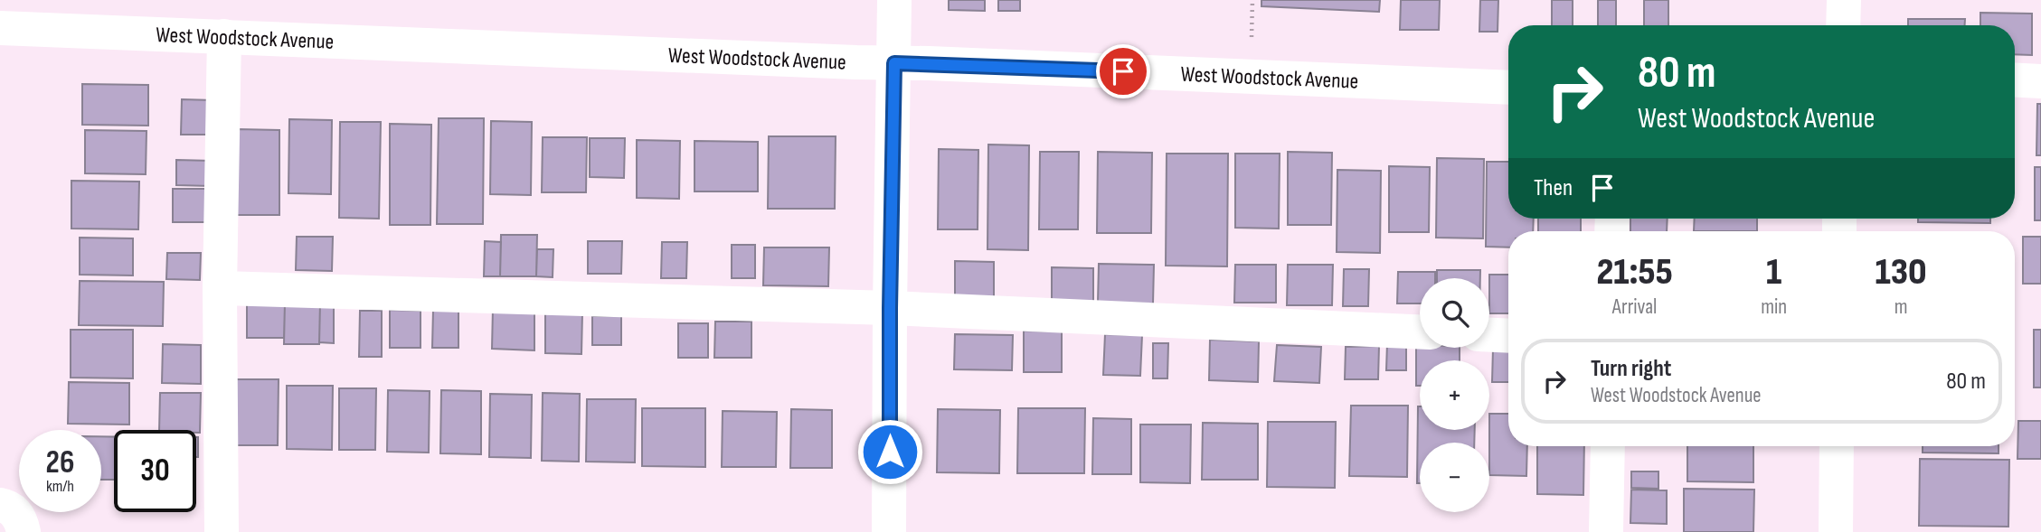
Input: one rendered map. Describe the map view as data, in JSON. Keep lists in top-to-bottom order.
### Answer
{
  "streets": {
    "street": ["West Woodstock Avenue"]
  },
  "page": {
    "turn": ["80 m", "West Woodstock Avenue"],
    "then": "Then",
    "eta": [
      "21:55",
      "Arrival",
      "1",
      "min",
      "130",
      "m"
    ],
    "map_buttons": ["+", "−"],
    "list": [
      {
        "name": "Turn right",
        "note": "West Woodstock Avenue",
        "value": "80 m"
      }
    ],
    "speed": "26 km/h",
    "limit": "30"
  }
}
